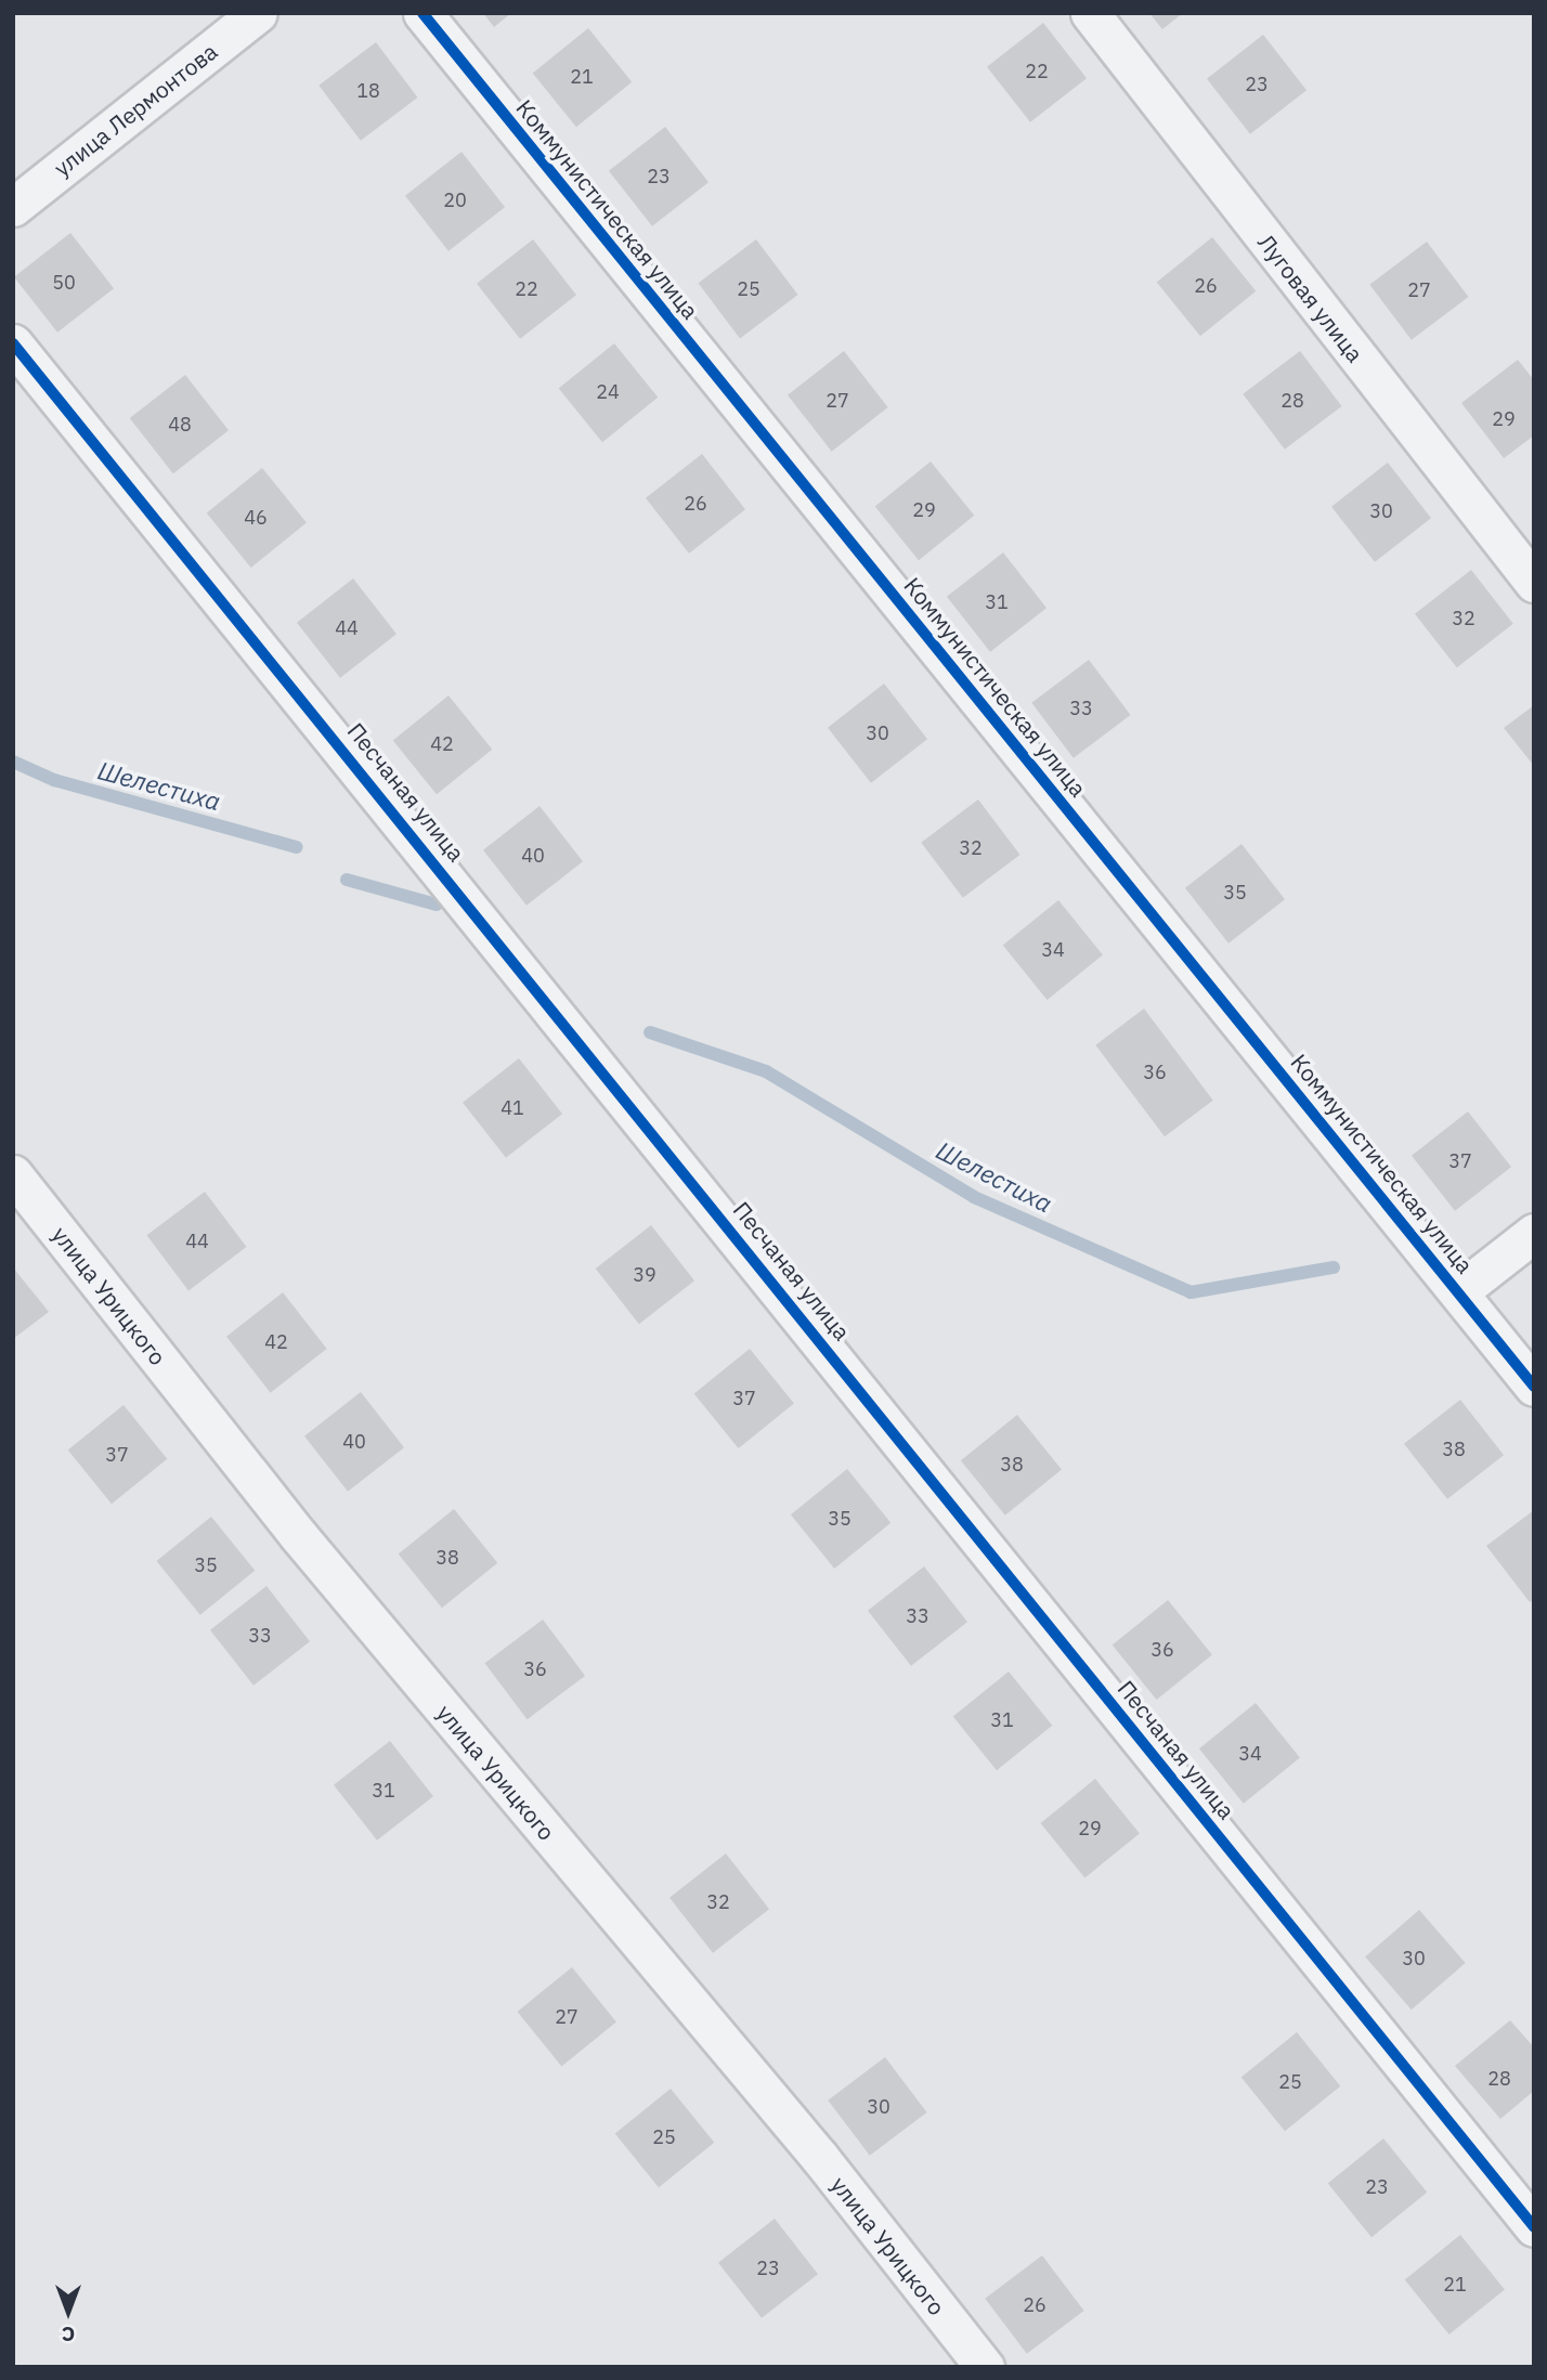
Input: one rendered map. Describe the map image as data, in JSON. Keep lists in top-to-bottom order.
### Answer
{
  "streets": {
    "street": [
      "улица Лермонтова",
      "Коммунистическая улица",
      "Луговая улица",
      "Песчаная улица",
      "улица Урицкого"
    ]
  },
  "water": ["Шелестиха"],
  "house_numbers": [
    "22",
    "21",
    "23",
    "18",
    "23",
    "20",
    "50",
    "26",
    "22",
    "25",
    "27",
    "24",
    "27",
    "28",
    "29",
    "48",
    "26",
    "29",
    "30",
    "46",
    "31",
    "32",
    "44",
    "33",
    "30",
    "42",
    "32",
    "40",
    "35",
    "34",
    "36",
    "41",
    "37",
    "44",
    "39",
    "42",
    "37",
    "40",
    "38",
    "37",
    "38",
    "35",
    "38",
    "35",
    "33",
    "33",
    "36",
    "36",
    "31",
    "34",
    "31",
    "29",
    "32",
    "30",
    "27",
    "28",
    "25",
    "30",
    "25",
    "23",
    "23",
    "21",
    "26"
  ],
  "north": "bottom"
}
